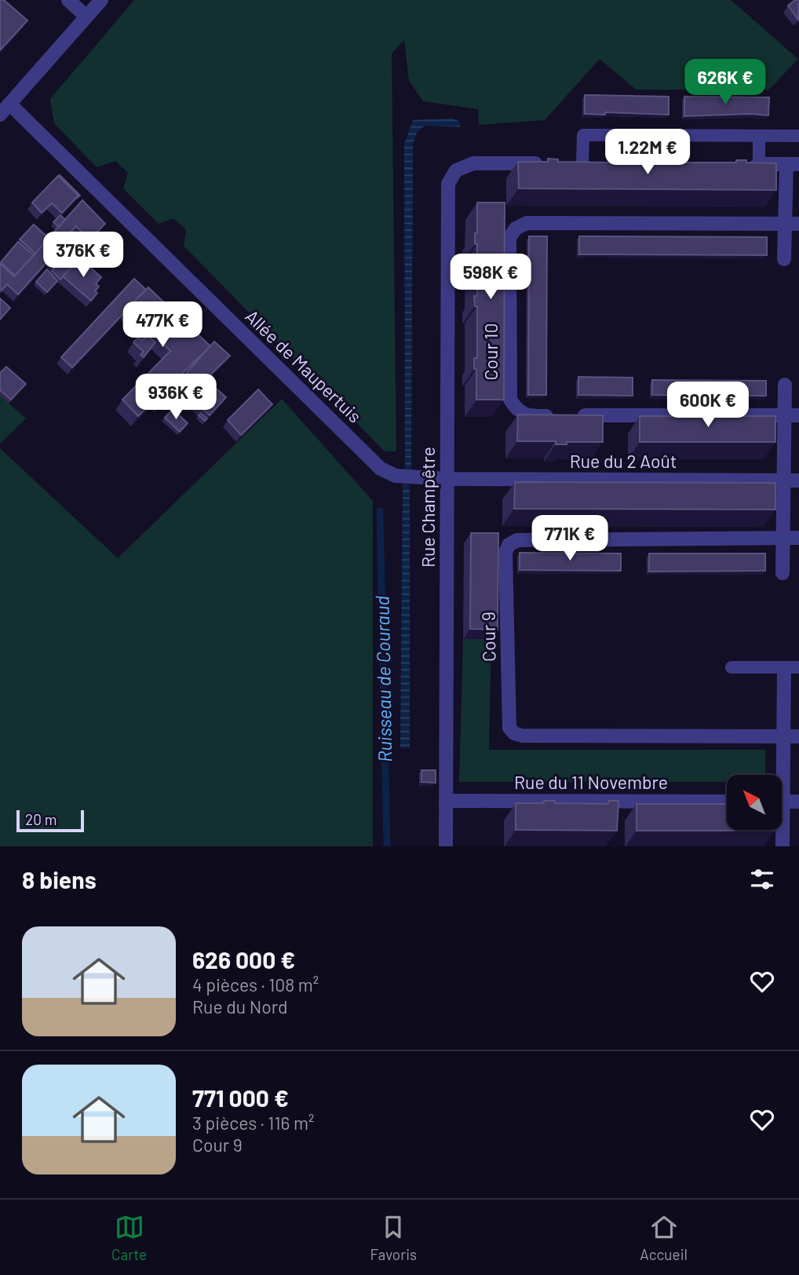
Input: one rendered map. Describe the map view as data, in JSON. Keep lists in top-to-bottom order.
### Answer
{
  "streets": {
    "street": [
      "Cour 10",
      "Allée de Maupertuis",
      "Rue du 2 Août",
      "Rue Champêtre",
      "Cour 9",
      "Rue du 11 Novembre"
    ]
  },
  "crossings": [
    ["Allée de Maupertuis", "Rue du 2 Août"],
    ["Allée de Maupertuis", "Rue Champêtre"],
    ["Rue du 2 Août", "Rue Champêtre"],
    ["Rue Champêtre", "Rue du 11 Novembre"]
  ],
  "water": ["Ruisseau de Couraud"],
  "scale_bar": "20 m",
  "north": "top left",
  "page": {
    "price": [
      "626K €",
      "1.22M €",
      "376K €",
      "598K €",
      "477K €",
      "936K €",
      "600K €",
      "771K €"
    ],
    "scale": "20 m",
    "heading": "8 biens",
    "list": [
      {
        "name": "626 000 €",
        "note": "4 pièces · 108 m² · Rue du Nord"
      },
      {
        "name": "771 000 €",
        "note": "3 pièces · 116 m² · Cour 9"
      }
    ],
    "tabs": ["Carte", "Favoris", "Accueil"]
  }
}
